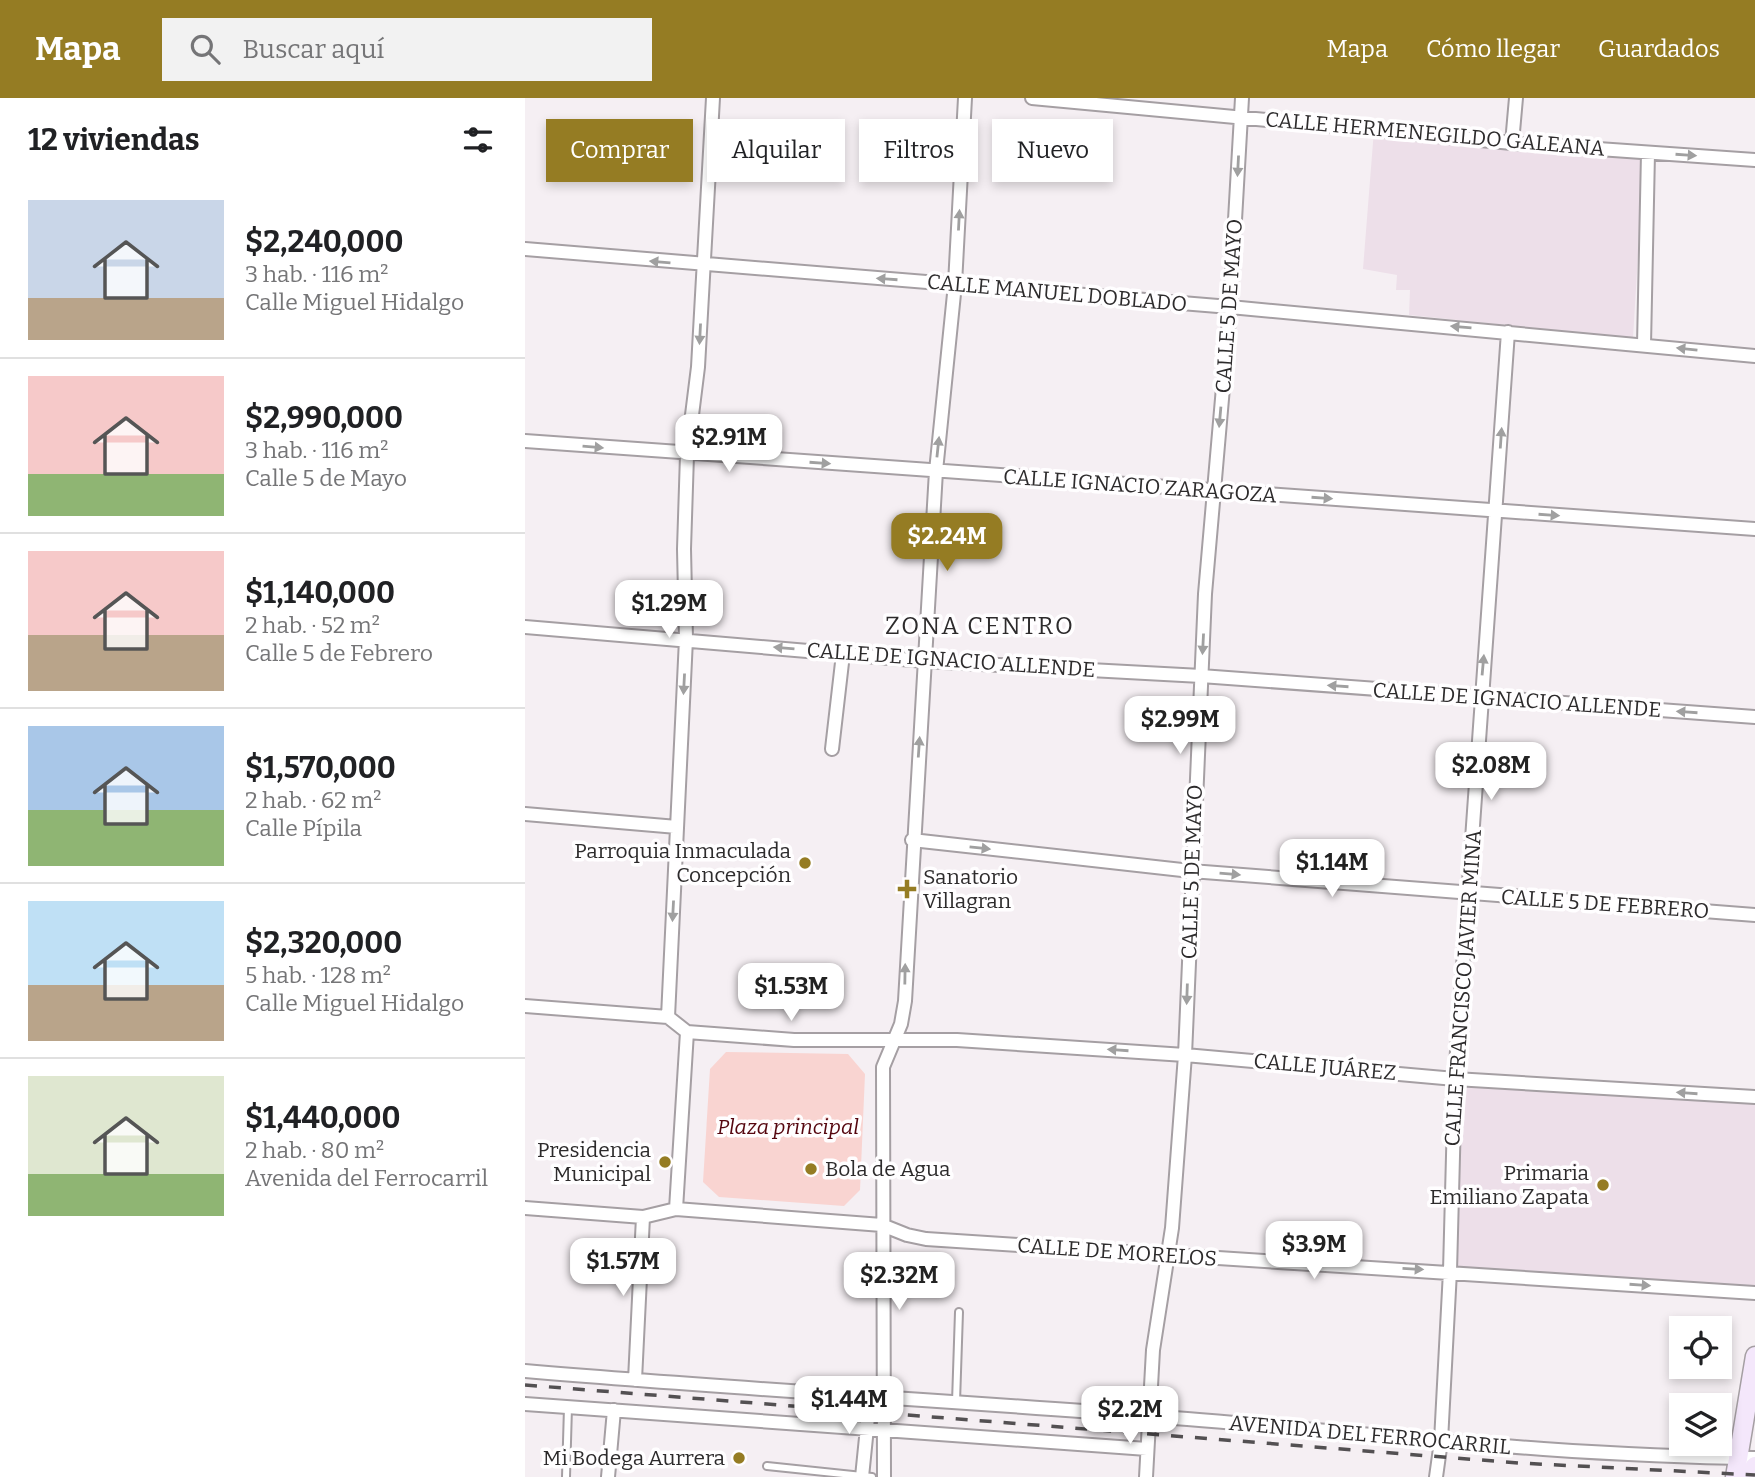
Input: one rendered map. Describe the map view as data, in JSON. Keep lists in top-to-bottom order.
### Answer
{
  "streets": {
    "street": [
      "CALLE HERMENEGILDO GALEANA",
      "CALLE MANUEL DOBLADO",
      "CALLE 5 DE MAYO",
      "CALLE IGNACIO ZARAGOZA",
      "CALLE DE IGNACIO ALLENDE",
      "CALLE 5 DE FEBRERO",
      "CALLE FRANCISCO JAVIER MINA",
      "CALLE JUÁREZ",
      "CALLE DE MORELOS",
      "AVENIDA DEL FERROCARRIL"
    ]
  },
  "crossings": [
    ["CALLE HERMENEGILDO GALEANA", "CALLE 5 DE MAYO"],
    ["CALLE MANUEL DOBLADO", "CALLE 5 DE MAYO"],
    ["CALLE MANUEL DOBLADO", "CALLE FRANCISCO JAVIER MINA"],
    ["CALLE 5 DE MAYO", "CALLE IGNACIO ZARAGOZA"],
    ["CALLE 5 DE MAYO", "CALLE DE IGNACIO ALLENDE"],
    ["CALLE 5 DE MAYO", "CALLE 5 DE FEBRERO"],
    ["CALLE 5 DE MAYO", "CALLE JUÁREZ"],
    ["CALLE 5 DE MAYO", "CALLE DE MORELOS"],
    ["CALLE 5 DE MAYO", "AVENIDA DEL FERROCARRIL"],
    ["CALLE IGNACIO ZARAGOZA", "CALLE FRANCISCO JAVIER MINA"],
    ["CALLE DE IGNACIO ALLENDE", "CALLE FRANCISCO JAVIER MINA"],
    ["CALLE 5 DE FEBRERO", "CALLE FRANCISCO JAVIER MINA"],
    ["CALLE FRANCISCO JAVIER MINA", "CALLE JUÁREZ"],
    ["CALLE FRANCISCO JAVIER MINA", "CALLE DE MORELOS"],
    ["CALLE FRANCISCO JAVIER MINA", "AVENIDA DEL FERROCARRIL"]
  ],
  "one_way": [
    "CALLE MANUEL DOBLADO",
    "CALLE 5 DE MAYO",
    "CALLE IGNACIO ZARAGOZA",
    "CALLE DE IGNACIO ALLENDE",
    "CALLE 5 DE FEBRERO",
    "CALLE JUÁREZ",
    "CALLE DE MORELOS"
  ],
  "districts": ["ZONA CENTRO"],
  "parks": ["Plaza principal"],
  "places": {
    "other": [
      "Parroquia Inmaculada Concepción",
      "Presidencia Municipal",
      "Bola de Agua",
      "Primaria Emiliano Zapata",
      "Mi Bodega Aurrera"
    ],
    "health": ["Sanatorio Villagran"]
  },
  "page": {
    "header": "Mapa",
    "search": "Buscar aquí",
    "nav": ["Mapa", "Cómo llegar", "Guardados"],
    "heading": "12 viviendas",
    "chip": [
      "Comprar",
      "Alquilar",
      "Filtros",
      "Nuevo"
    ],
    "list": [
      {
        "name": "$2,240,000",
        "note": "3 hab. · 116 m² · Calle Miguel Hidalgo"
      },
      {
        "name": "$2,990,000",
        "note": "3 hab. · 116 m² · Calle 5 de Mayo"
      },
      {
        "name": "$1,140,000",
        "note": "2 hab. · 52 m² · Calle 5 de Febrero"
      },
      {
        "name": "$1,570,000",
        "note": "2 hab. · 62 m² · Calle Pípila"
      },
      {
        "name": "$2,320,000",
        "note": "5 hab. · 128 m² · Calle Miguel Hidalgo"
      },
      {
        "name": "$1,440,000",
        "note": "2 hab. · 80 m² · Avenida del Ferrocarril"
      }
    ],
    "price": [
      "$2.91M",
      "$2.24M",
      "$1.29M",
      "$2.99M",
      "$2.08M",
      "$1.14M",
      "$1.53M",
      "$3.9M",
      "$1.57M",
      "$2.32M",
      "$1.44M",
      "$2.2M"
    ]
  }
}
